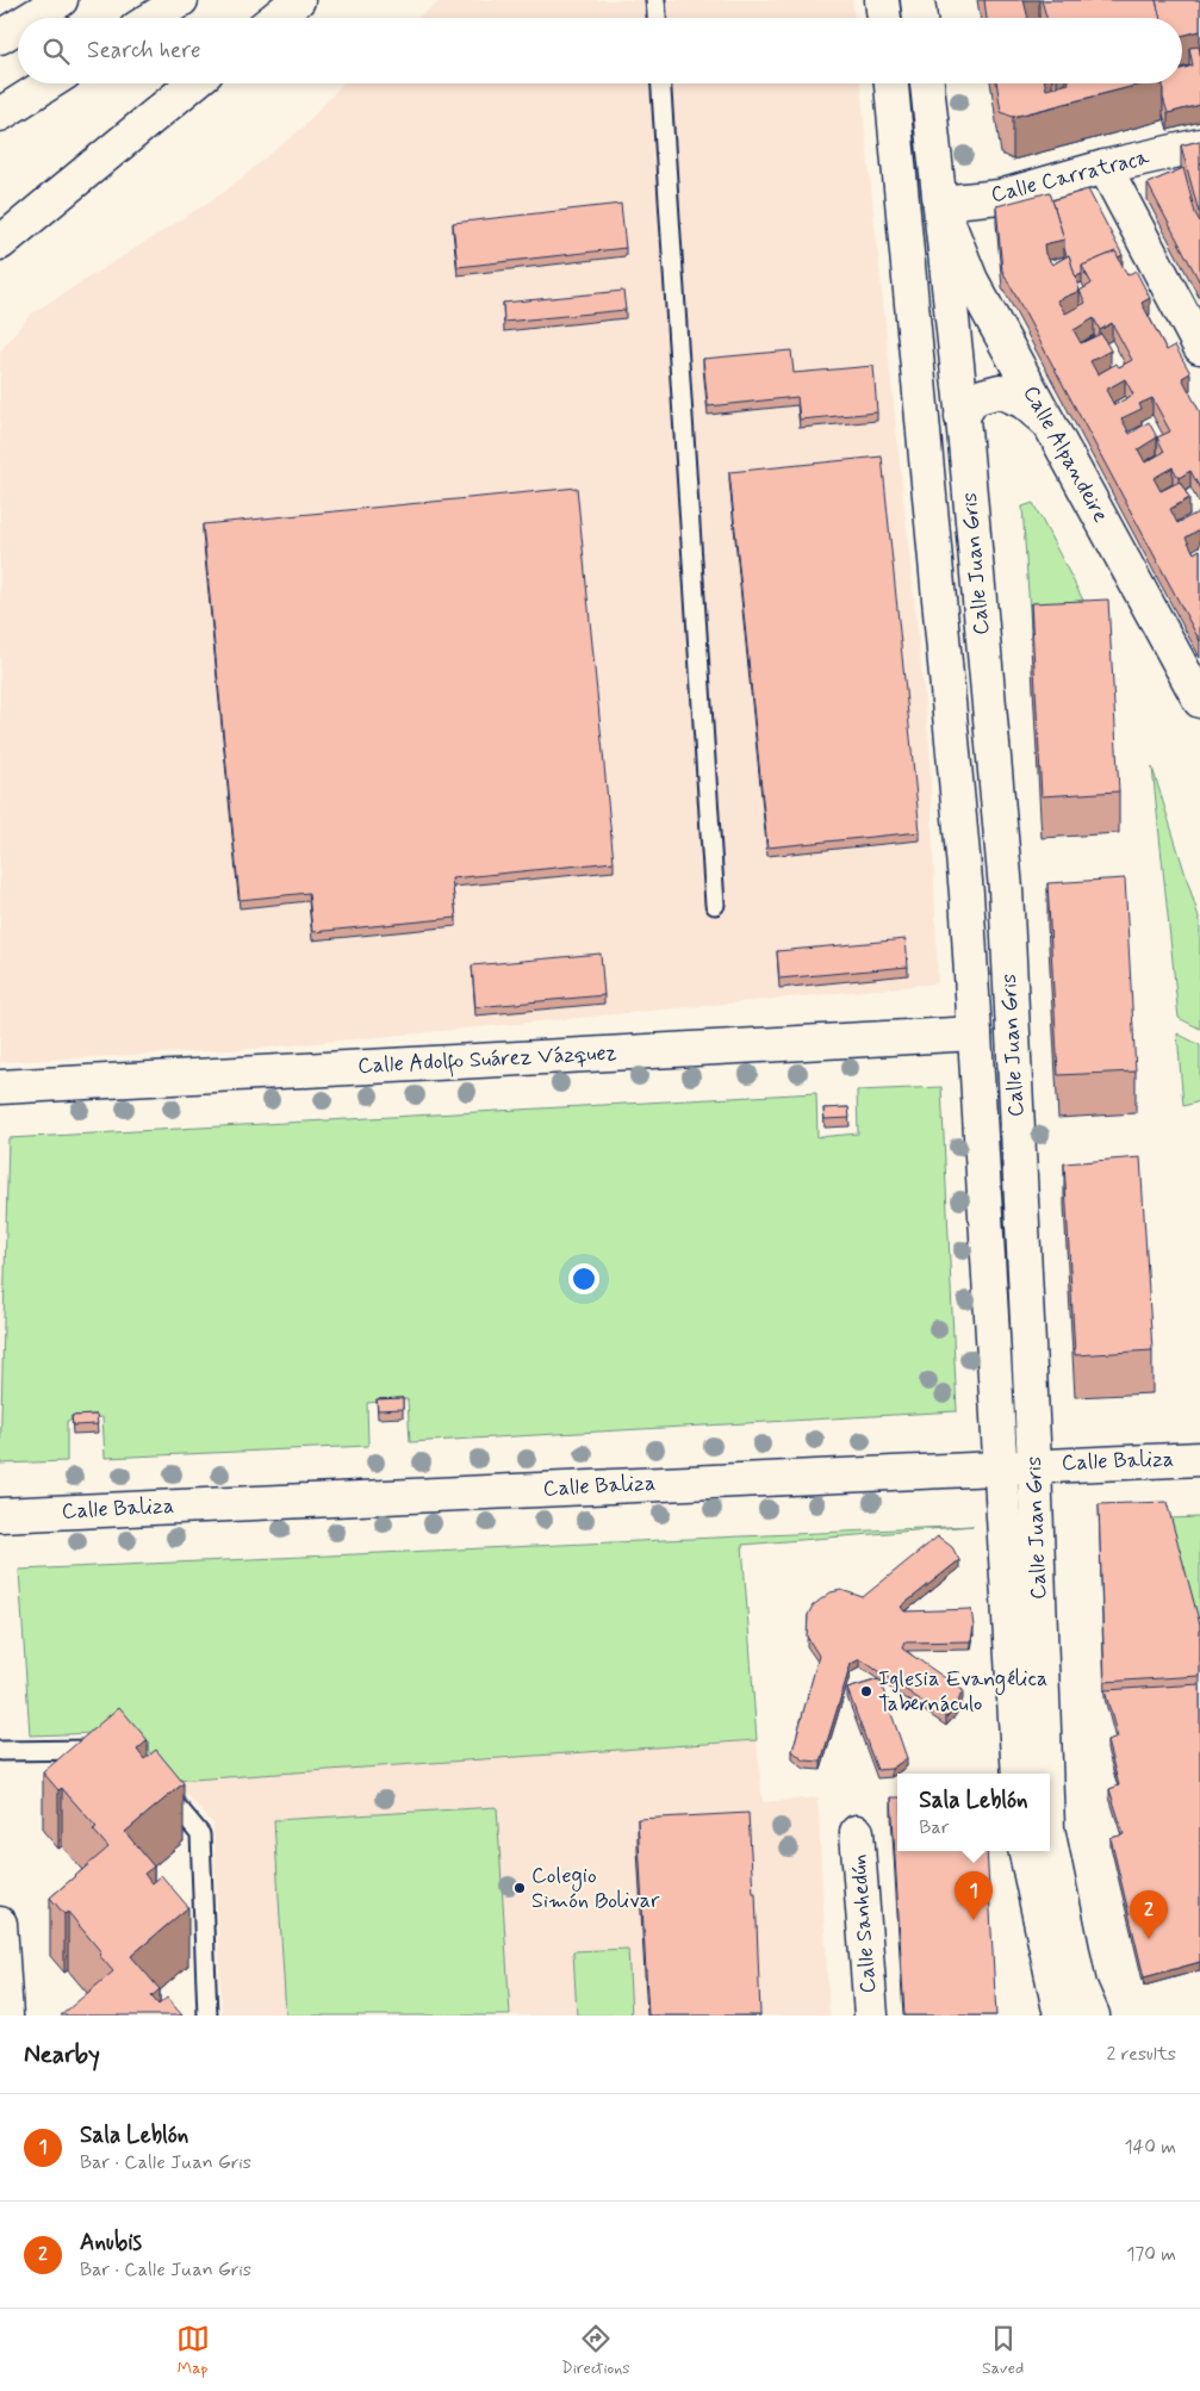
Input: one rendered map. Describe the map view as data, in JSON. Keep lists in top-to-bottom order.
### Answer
{
  "streets": {
    "main road": [
      "Calle Carratraca",
      "Calle Alpandeire",
      "Calle Juan Gris",
      "Calle Adolfo Suárez Vázquez",
      "Calle Baliza",
      "Calle Sanhedún"
    ]
  },
  "crossings": [
    ["Calle Carratraca", "Calle Alpandeire"],
    ["Calle Carratraca", "Calle Juan Gris"],
    ["Calle Alpandeire", "Calle Juan Gris"],
    ["Calle Juan Gris", "Calle Adolfo Suárez Vázquez"],
    ["Calle Juan Gris", "Calle Baliza"]
  ],
  "places": ["Iglesia Evangélica Tabernáculo", "Colegio Simón Bolivar"],
  "page": {
    "search": "Search here",
    "popup": ["Sala Leblón", "Bar"],
    "pins": ["1", "2"],
    "heading": ["Nearby", "2 results"],
    "list": [
      {
        "mark": "1",
        "name": "Sala Leblón",
        "note": "Bar · Calle Juan Gris",
        "value": "140 m"
      },
      {
        "mark": "2",
        "name": "Anubis",
        "note": "Bar · Calle Juan Gris",
        "value": "170 m"
      }
    ],
    "nav": ["Map", "Directions", "Saved"]
  }
}
